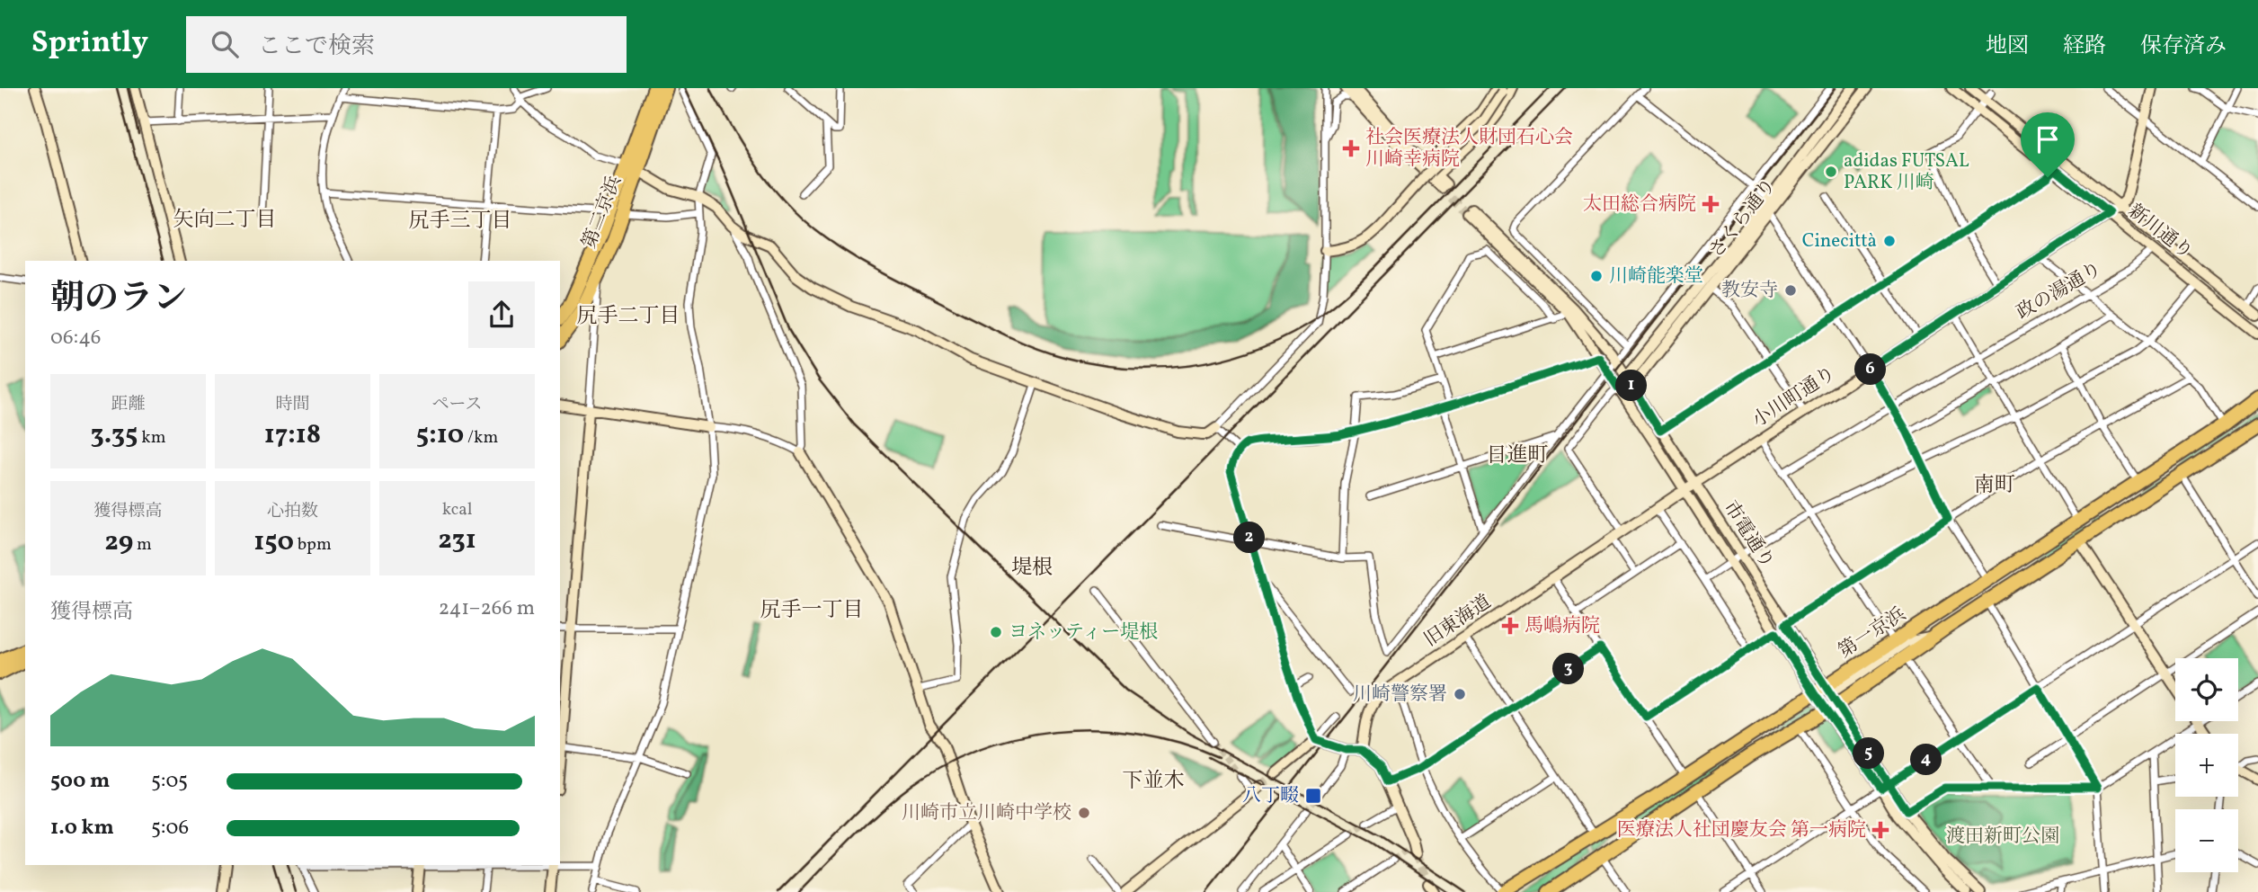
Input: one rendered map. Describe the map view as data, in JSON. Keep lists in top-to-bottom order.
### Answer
{
  "streets": {
    "highway": ["第二京浜", "第一京浜"],
    "street": [
      "さくら通り",
      "新川通り",
      "政の湯通り",
      "小川町通り",
      "市電通り",
      "旧東海道"
    ]
  },
  "crossings": [
    ["さくら通り", "市電通り"],
    ["新川通り", "政の湯通り"],
    ["新川通り", "小川町通り"],
    ["小川町通り", "市電通り"],
    ["小川町通り", "旧東海道"],
    ["市電通り", "旧東海道"],
    ["市電通り", "第一京浜"]
  ],
  "districts": [
    "矢向二丁目",
    "尻手三丁目",
    "尻手二丁目",
    "日進町",
    "南町",
    "堤根",
    "尻手一丁目",
    "下並木"
  ],
  "parks": ["渡田新町公園"],
  "places": {
    "health": [
      "社会医療法人財団石心会 川崎幸病院",
      "太田総合病院",
      "馬嶋病院",
      "医療法人社団慶友会 第一病院"
    ],
    "other": [
      "adidas FUTSAL PARK 川崎",
      "Cinecittà",
      "川崎能楽堂",
      "教安寺",
      "ヨネッティー堤根",
      "川崎警察署",
      "川崎市立川崎中学校"
    ],
    "transit": ["八丁畷"]
  },
  "page": {
    "header": "Sprintly",
    "search": "ここで検索",
    "nav": ["地図", "経路", "保存済み"],
    "heading": ["朝のラン", "06:46"],
    "pins": [
      "6",
      "1",
      "2",
      "3",
      "5",
      "4"
    ],
    "stats": [
      ["距離", "3.35 km"],
      ["時間", "17:18"],
      ["ペース", "5:10 /km"],
      ["獲得標高", "29 m"],
      ["心拍数", "150 bpm"],
      ["kcal", "231"]
    ],
    "chart": ["獲得標高", "241–266 m"],
    "map_buttons": ["+", "−"],
    "list": [
      {
        "name": "500 m",
        "note": "5:05"
      },
      {
        "name": "1.0 km",
        "note": "5:06"
      }
    ]
  }
}
